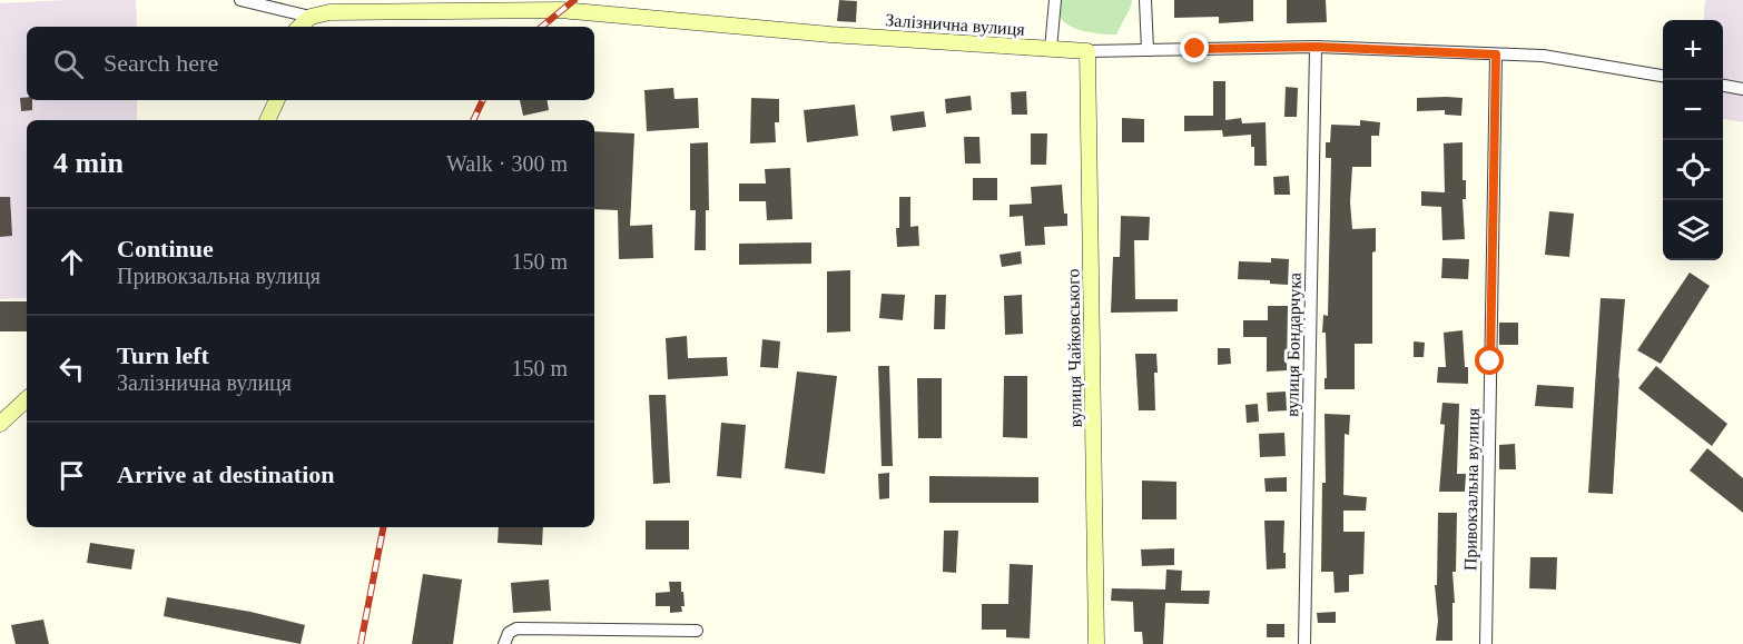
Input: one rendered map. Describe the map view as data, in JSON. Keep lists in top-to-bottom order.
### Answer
{
  "streets": {
    "street": [
      "Залізнична вулиця",
      "вулиця Бондарчука",
      "вулиця Чайковського",
      "Привокзальна вулиця"
    ]
  },
  "crossings": [
    ["Залізнична вулиця", "вулиця Бондарчука"],
    ["Залізнична вулиця", "вулиця Чайковського"],
    ["Залізнична вулиця", "Привокзальна вулиця"]
  ],
  "page": {
    "map_buttons": ["+", "−"],
    "search": "Search here",
    "heading": ["4 min", "Walk · 300 m"],
    "list": [
      ["Continue", "Привокзальна вулиця", "150 m"],
      ["Turn left", "Залізнична вулиця", "150 m"],
      "Arrive at destination"
    ]
  }
}
